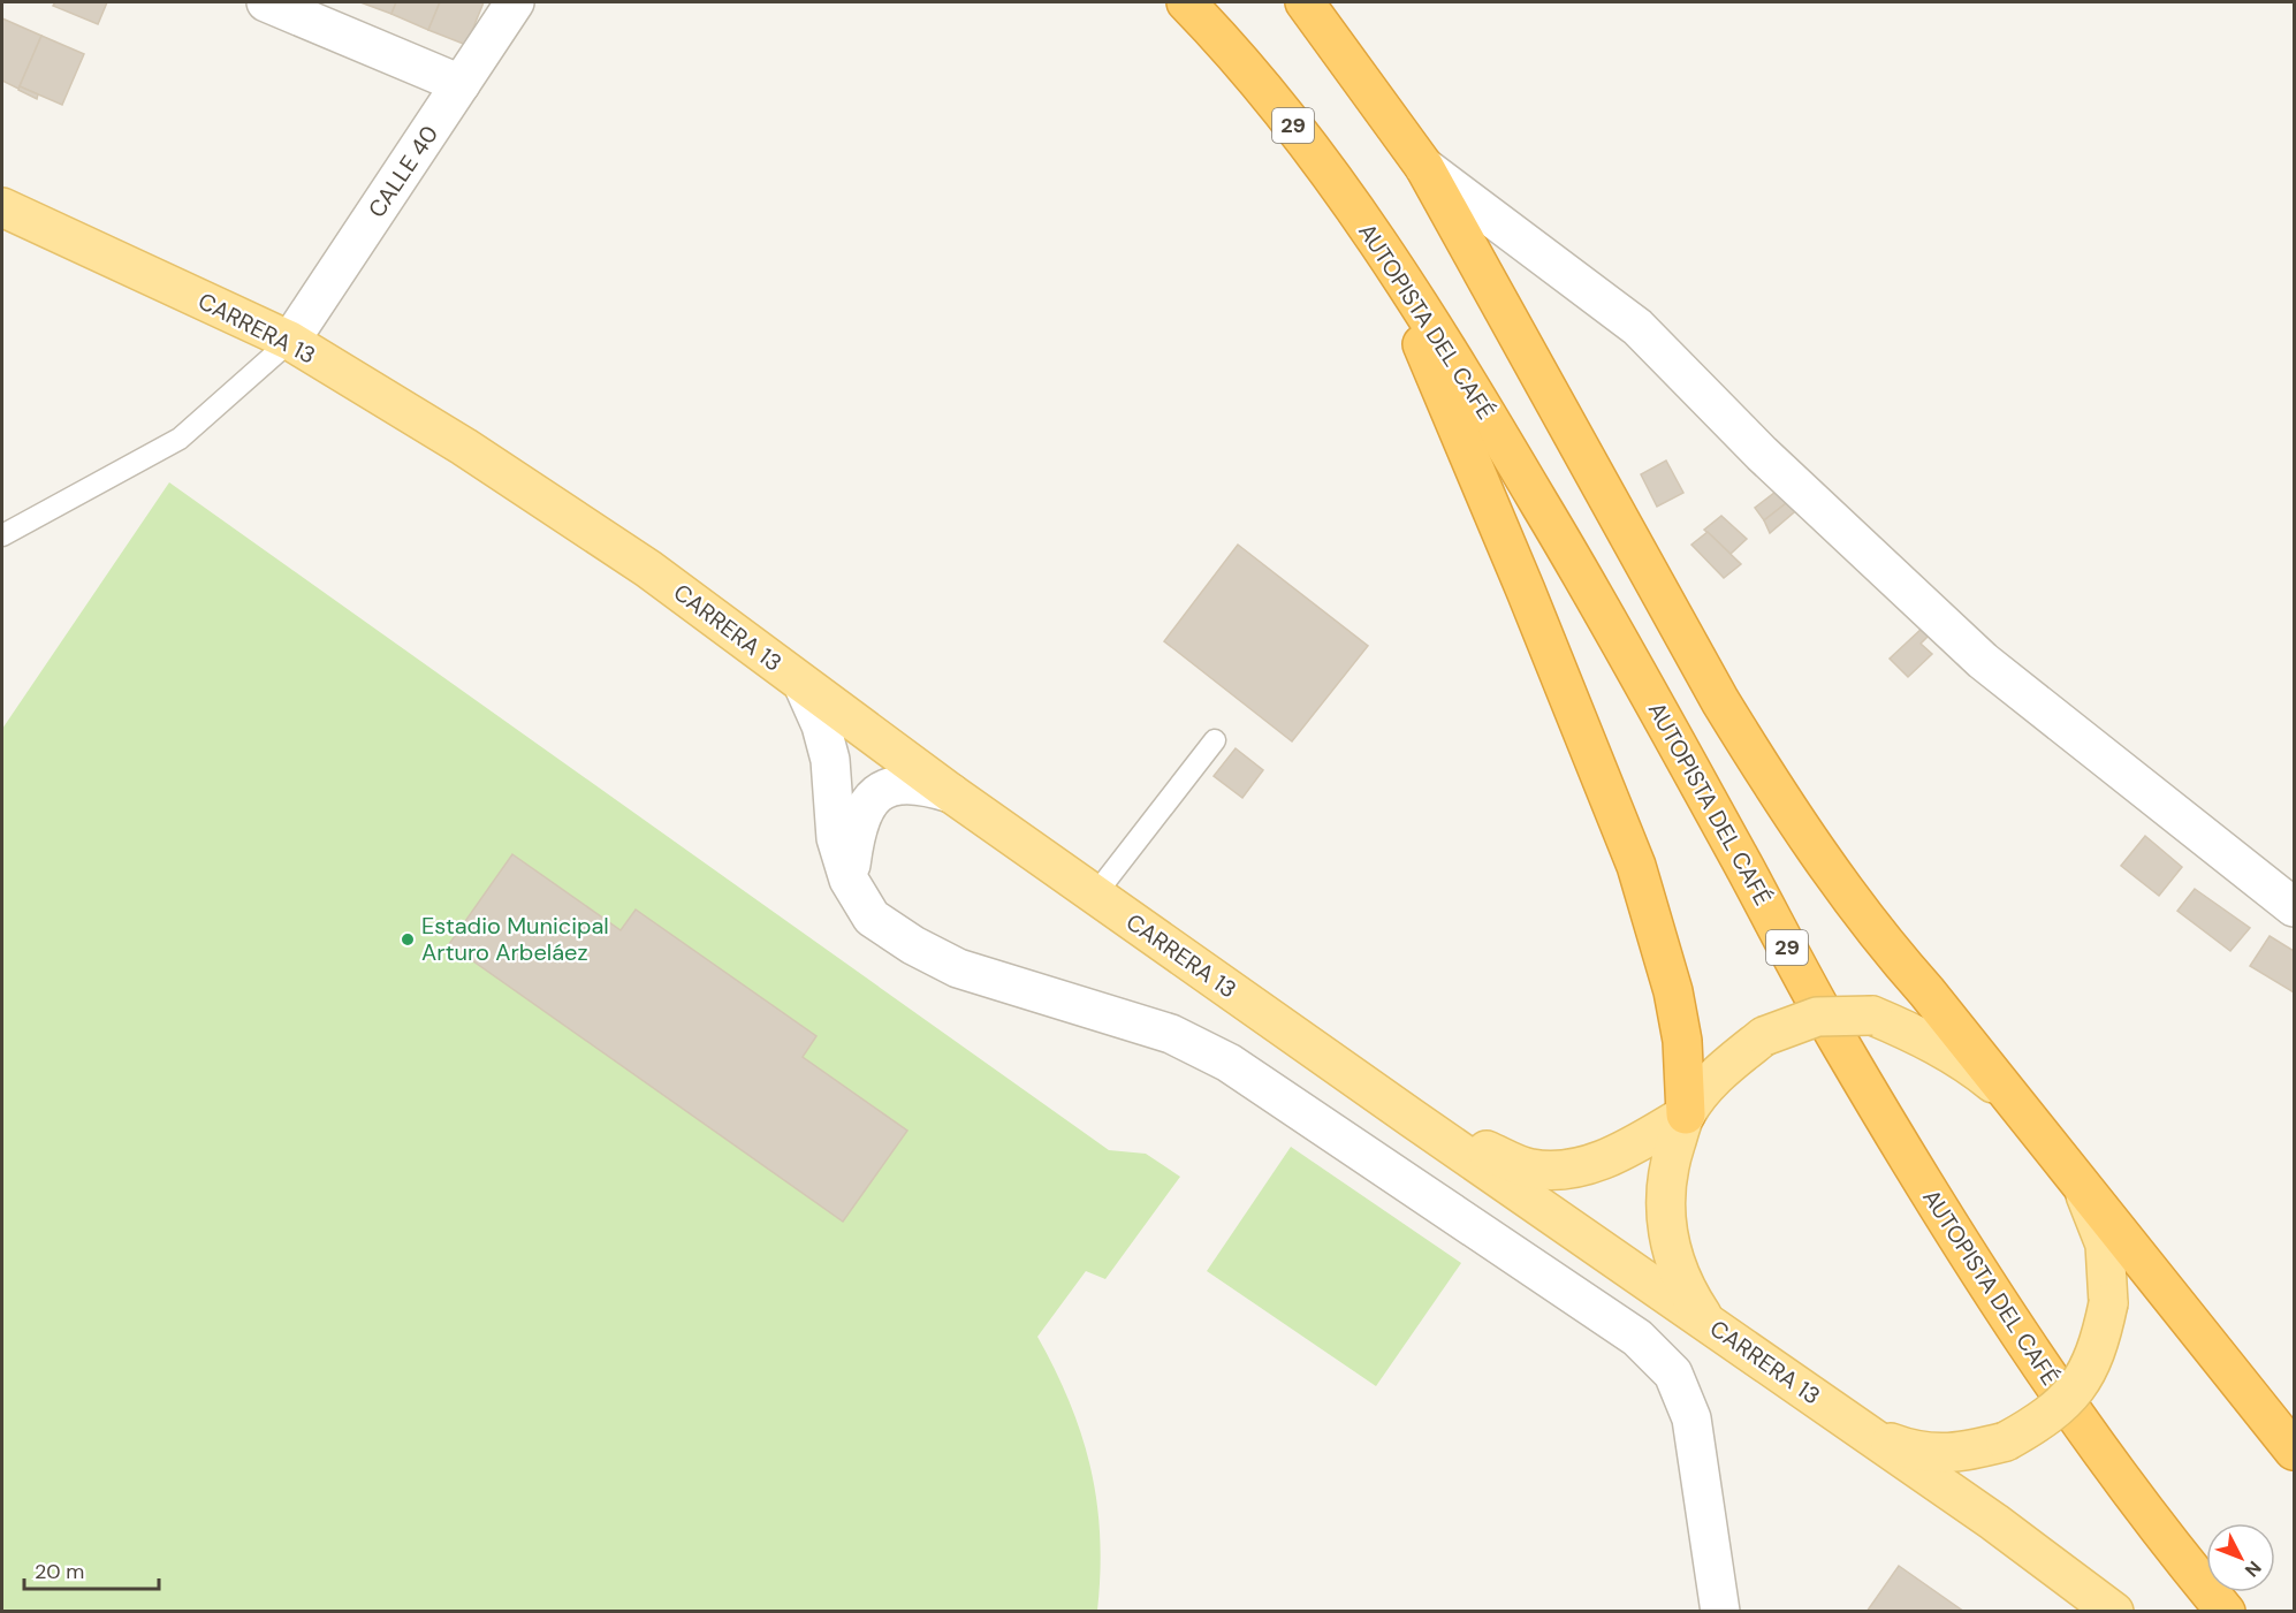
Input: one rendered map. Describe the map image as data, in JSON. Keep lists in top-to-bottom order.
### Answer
{
  "streets": {
    "highway": ["29", "AUTOPISTA DEL CAFÉ"],
    "main road": ["CARRERA 13"],
    "street": ["CALLE 40"]
  },
  "crossings": [
    ["CALLE 40", "CARRERA 13"]
  ],
  "places": ["Estadio Municipal Arturo Arbeláez"],
  "scale_bar": "20 m",
  "north": "bottom right"
}
